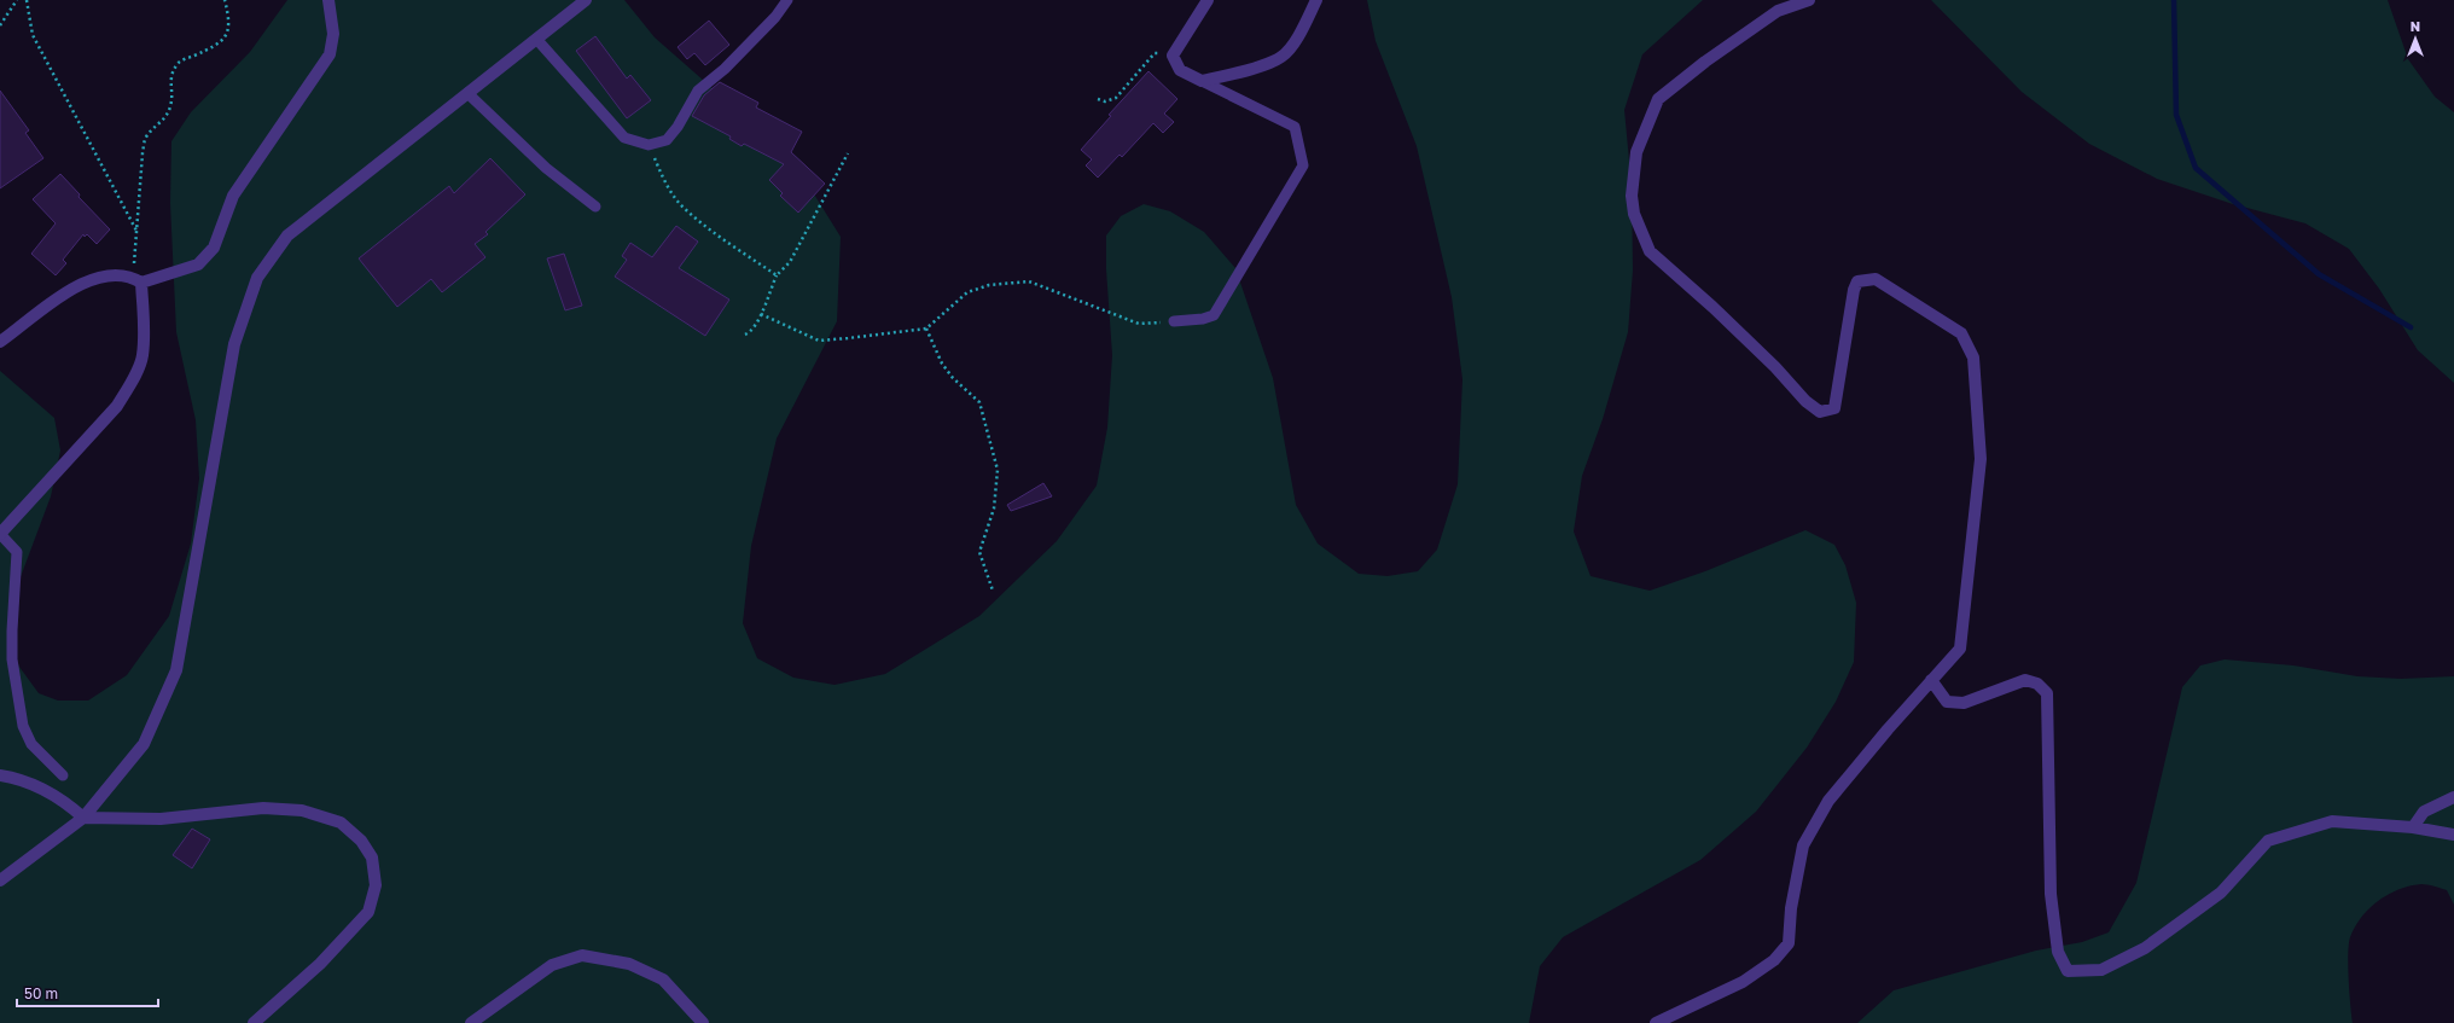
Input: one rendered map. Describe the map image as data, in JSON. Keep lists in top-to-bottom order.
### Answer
{
  "scale_bar": "50 m",
  "north": "top"
}
